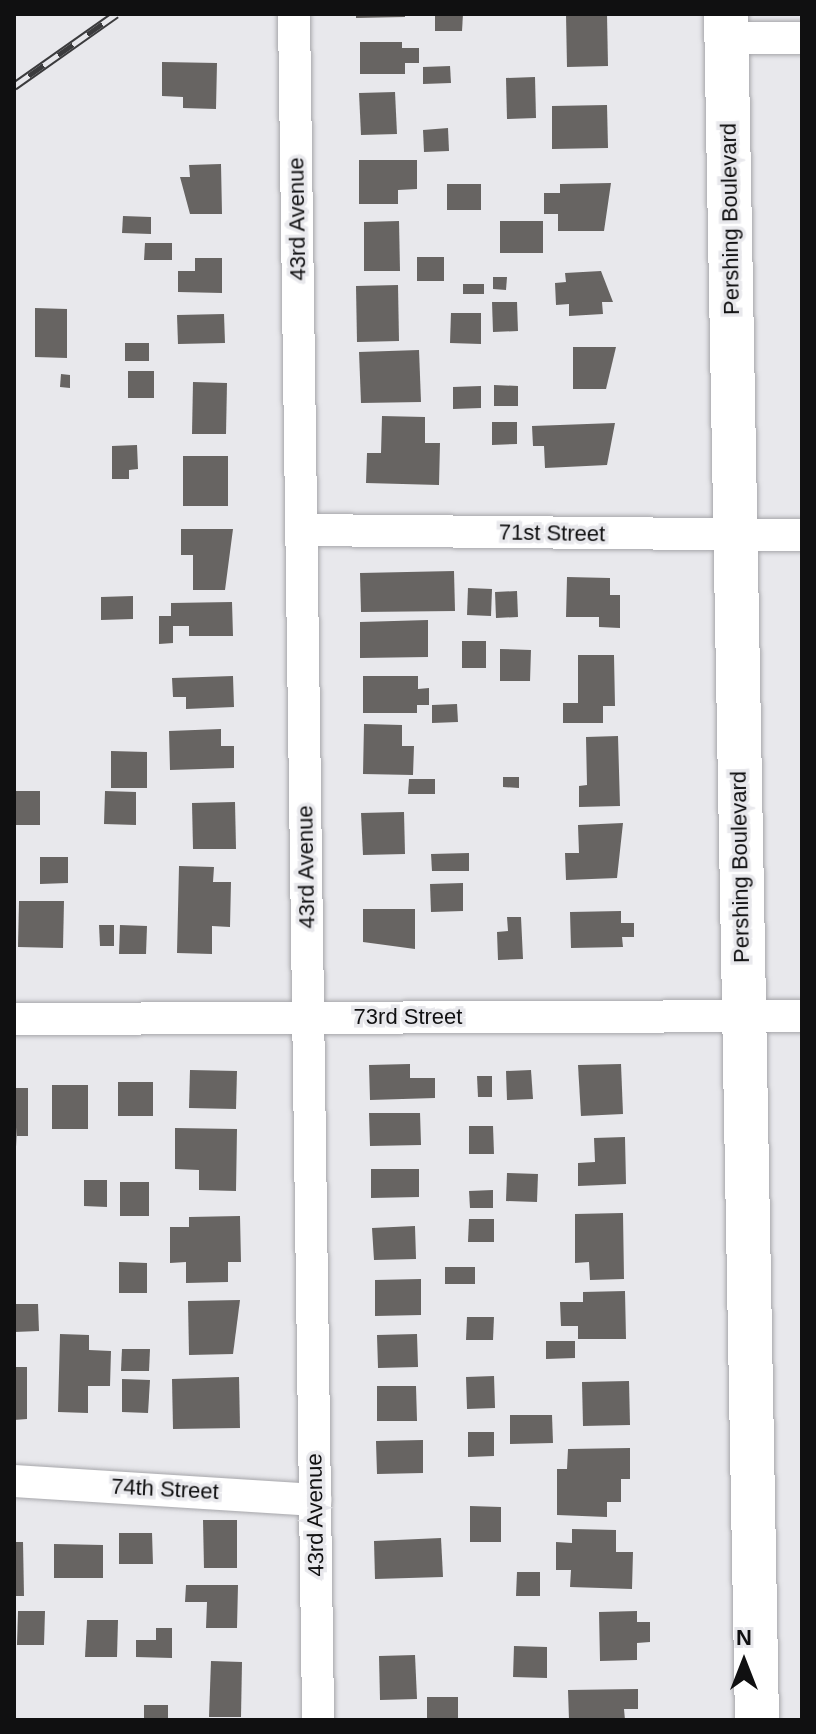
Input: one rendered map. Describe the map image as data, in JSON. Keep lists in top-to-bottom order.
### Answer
{
  "streets": {
    "street": [
      "43rd Avenue",
      "Pershing Boulevard",
      "71st Street",
      "73rd Street",
      "74th Street"
    ]
  },
  "crossings": [
    ["43rd Avenue", "71st Street"],
    ["43rd Avenue", "73rd Street"],
    ["43rd Avenue", "74th Street"],
    ["Pershing Boulevard", "71st Street"],
    ["Pershing Boulevard", "73rd Street"]
  ],
  "north": "top"
}
